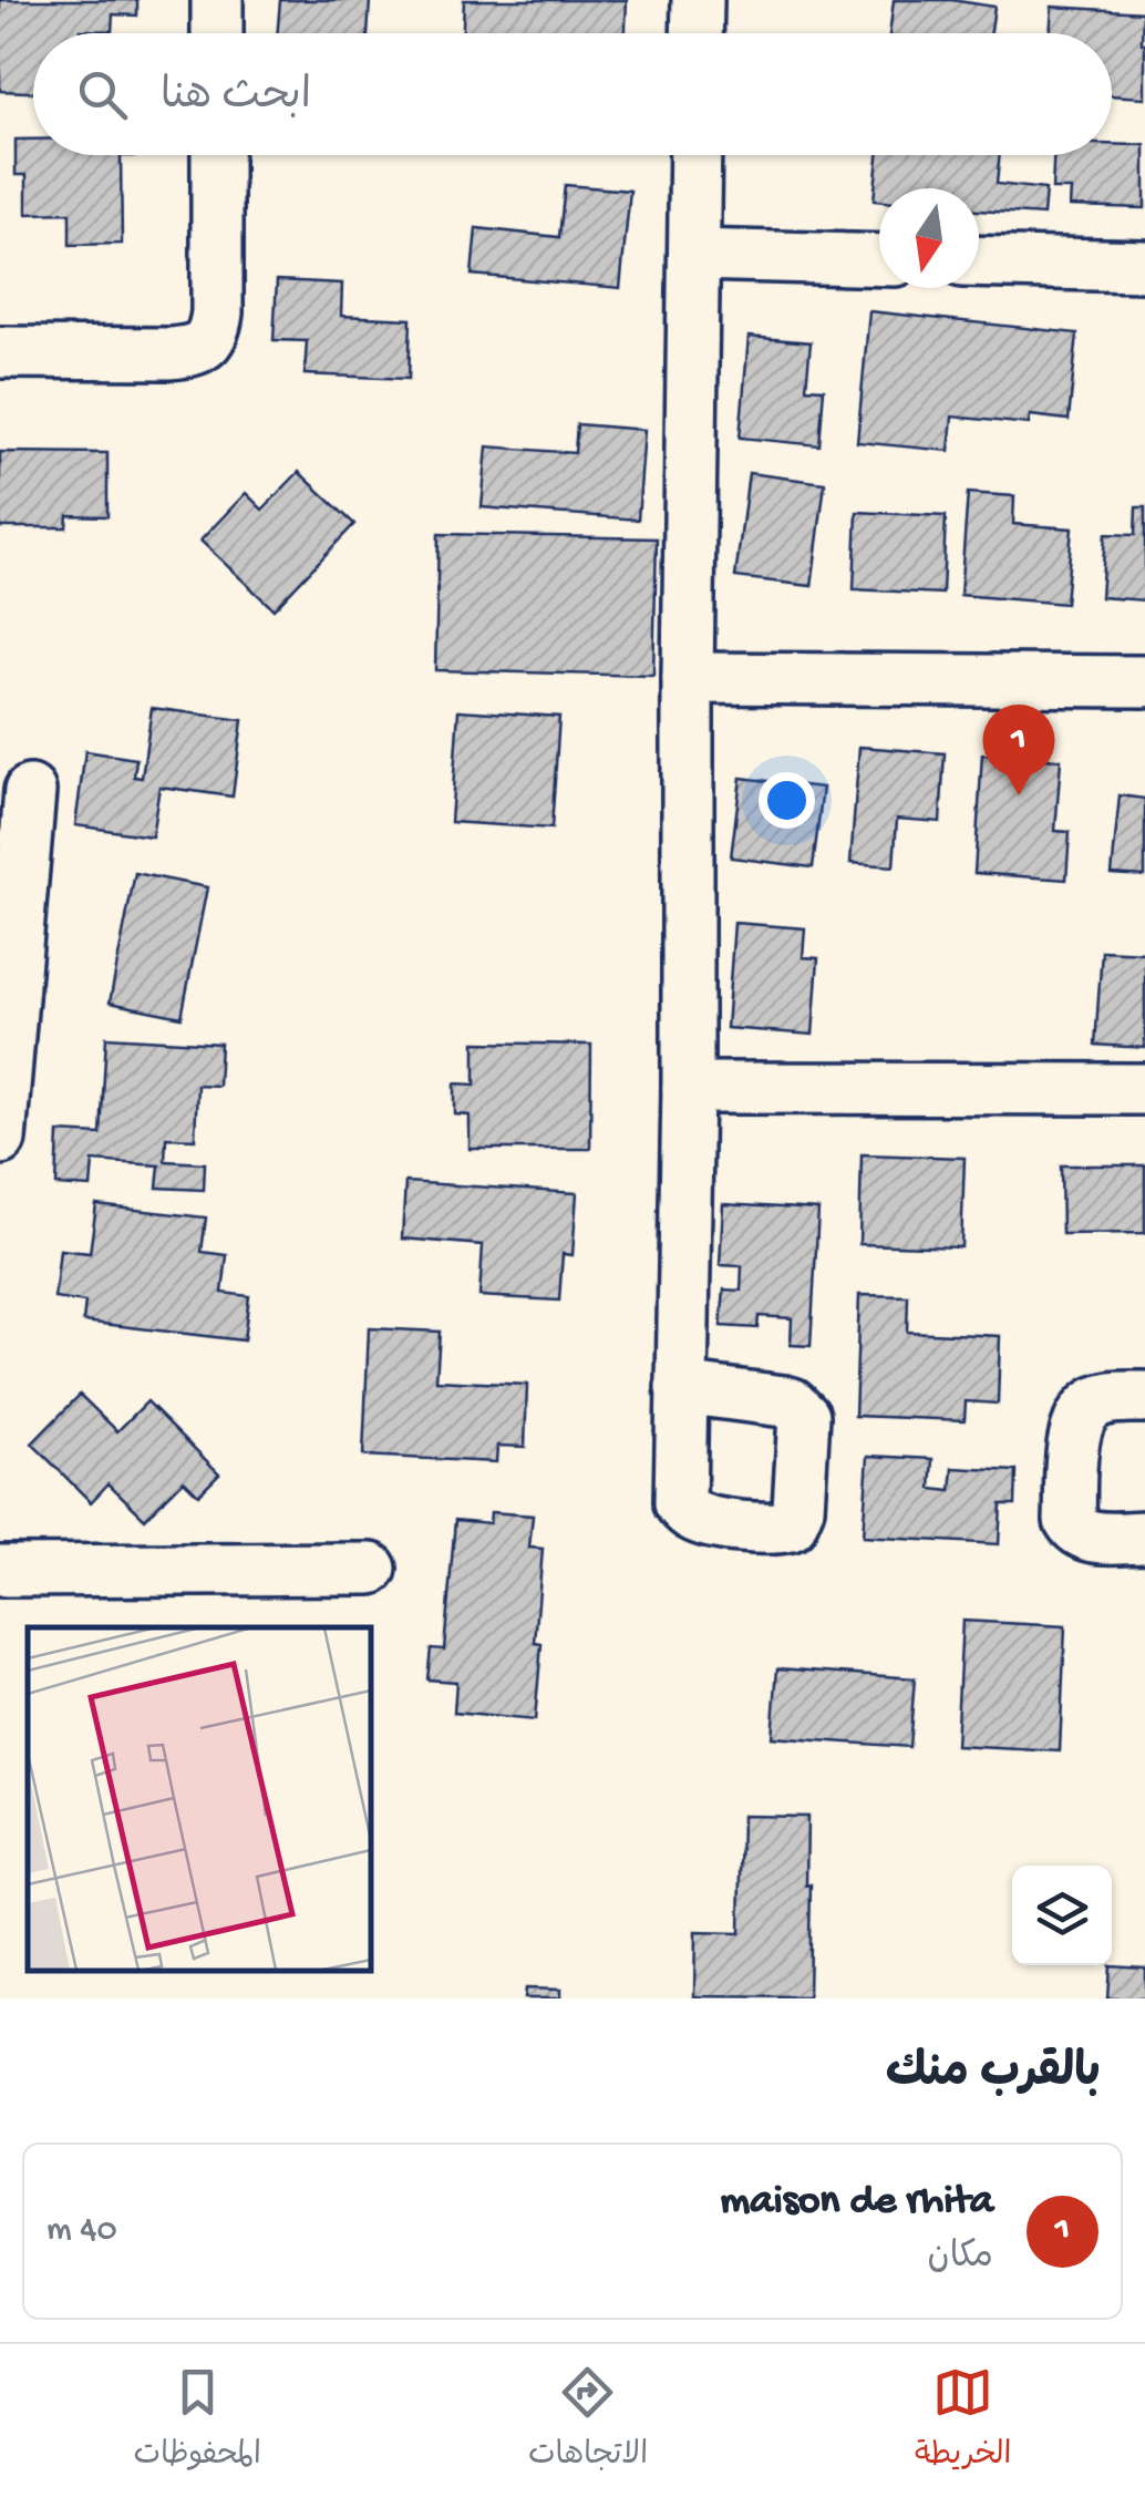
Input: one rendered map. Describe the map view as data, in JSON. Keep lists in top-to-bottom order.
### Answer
{
  "north": "bottom",
  "page": {
    "search": "ابحث هنا",
    "pins": "1",
    "heading": "بالقرب منك",
    "list": [
      {
        "mark": "1",
        "name": "maison de rhita",
        "note": "مكان",
        "value": "40 m"
      }
    ],
    "nav": ["الخريطة", "الاتجاهات", "المحفوظات"]
  }
}
